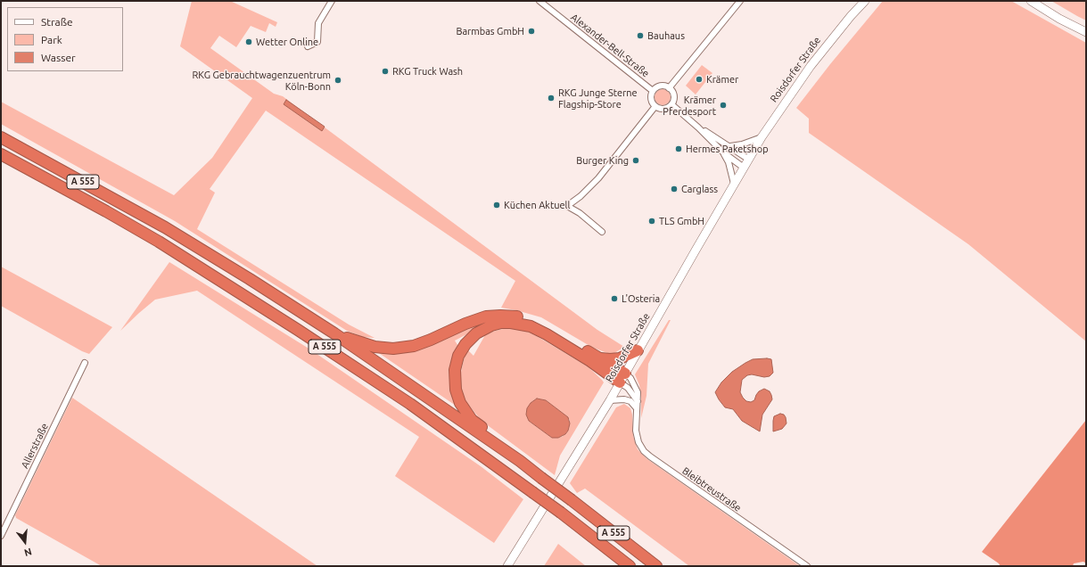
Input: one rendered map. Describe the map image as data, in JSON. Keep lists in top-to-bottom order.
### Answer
{
  "streets": {
    "highway": ["A 555"],
    "main road": ["Roisdorfer Straße"],
    "street": ["Alexander-Bell-Straße", "Allerstraße", "Bleibtreustraße"]
  },
  "crossings": [
    ["Roisdorfer Straße", "Bleibtreustraße"]
  ],
  "places": [
    "Barmbas GmbH",
    "Bauhaus",
    "Wetter Online",
    "RKG Truck Wash",
    "Krämer",
    "RKG Gebrauchtwagenzuentrum Köln-Bonn",
    "RKG Junge Sterne Flagship-Store",
    "Krämer Pferdesport",
    "Hermes Paketshop",
    "Burger King",
    "Carglass",
    "Küchen Aktuell",
    "TLS GmbH",
    "L'Osteria"
  ],
  "legend": ["Straße", "Park", "Wasser"],
  "north": "bottom"
}
